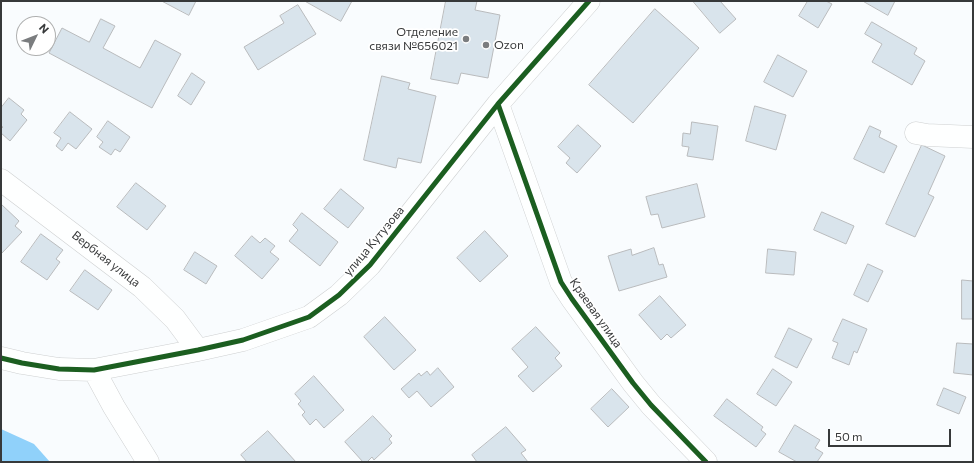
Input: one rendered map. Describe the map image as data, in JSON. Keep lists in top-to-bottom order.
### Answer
{
  "streets": {
    "street": ["улица Кутузова", "Вербная улица", "Краевая улица"]
  },
  "crossings": [
    ["улица Кутузова", "Вербная улица"],
    ["улица Кутузова", "Краевая улица"]
  ],
  "places": ["Отделение связи №656021", "Ozon"],
  "scale_bar": "50 m",
  "north": "top right"
}
